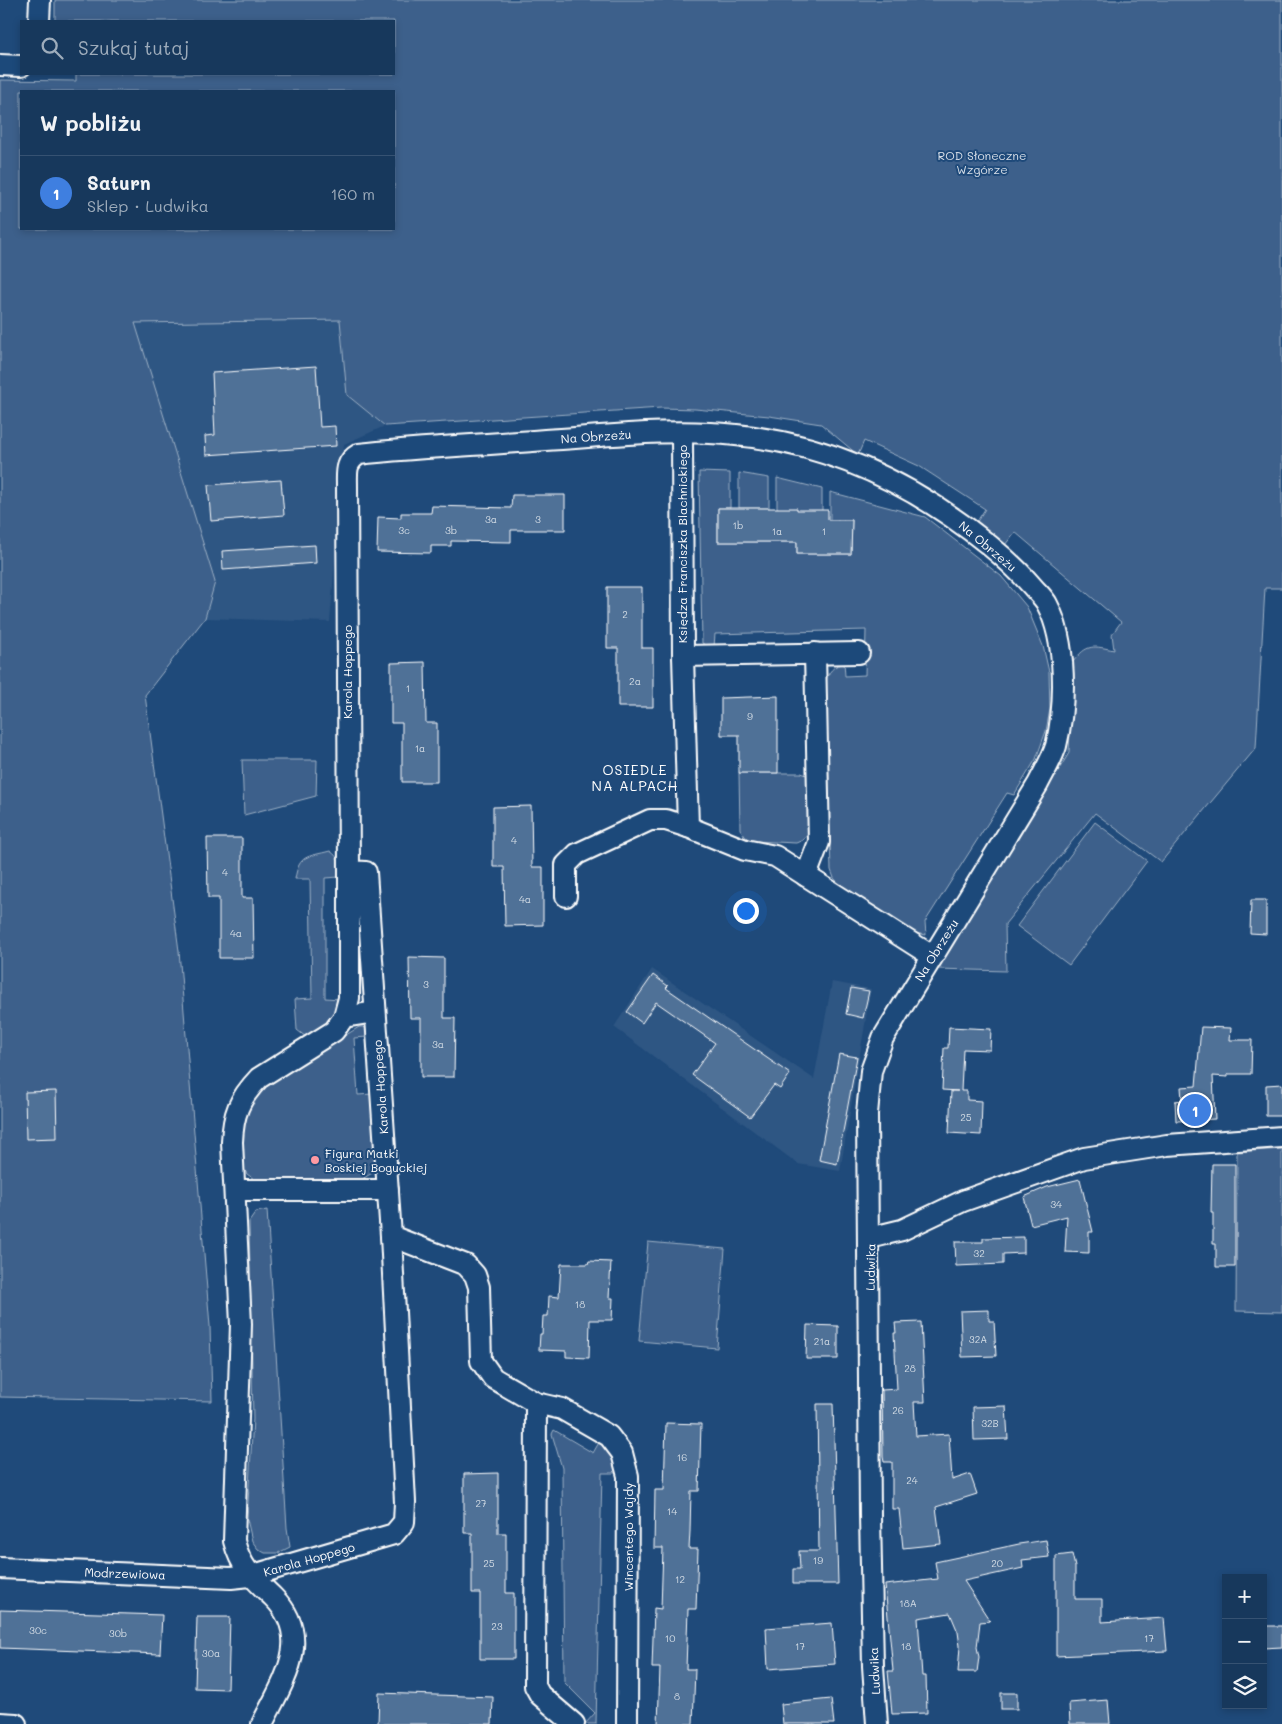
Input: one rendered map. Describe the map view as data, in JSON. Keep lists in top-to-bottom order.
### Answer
{
  "streets": {
    "street": [
      "Na Obrzeżu",
      "Księdza Franciszka Blachnickiego",
      "Karola Hoppego",
      "Ludwika",
      "Wincentego Wajdy",
      "Modrzewiowa"
    ]
  },
  "crossings": [
    ["Na Obrzeżu", "Księdza Franciszka Blachnickiego"],
    ["Na Obrzeżu", "Karola Hoppego"],
    ["Na Obrzeżu", "Ludwika"],
    ["Karola Hoppego", "Wincentego Wajdy"],
    ["Karola Hoppego", "Modrzewiowa"]
  ],
  "districts": ["OSIEDLE NA ALPACH"],
  "parks": ["ROD Słoneczne Wzgórze"],
  "places": ["Figura Matki Boskiej Boguckiej"],
  "house_numbers": [
    "3a",
    "3",
    "1b",
    "3c",
    "3b",
    "1a",
    "1",
    "2",
    "2a",
    "1",
    "9",
    "1a",
    "4",
    "4",
    "4a",
    "4a",
    "3",
    "3a",
    "25",
    "34",
    "32",
    "18",
    "32A",
    "21a",
    "28",
    "26",
    "32B",
    "16",
    "24",
    "27",
    "14",
    "19",
    "25",
    "20",
    "12",
    "18A",
    "23",
    "30c",
    "30b",
    "10",
    "17",
    "17",
    "18",
    "30a",
    "8"
  ],
  "page": {
    "search": "Szukaj tutaj",
    "heading": "W pobliżu",
    "list": [
      {
        "mark": "1",
        "name": "Saturn",
        "note": "Sklep · Ludwika",
        "value": "160 m"
      }
    ],
    "pins": "1",
    "map_buttons": ["+", "−"]
  }
}
